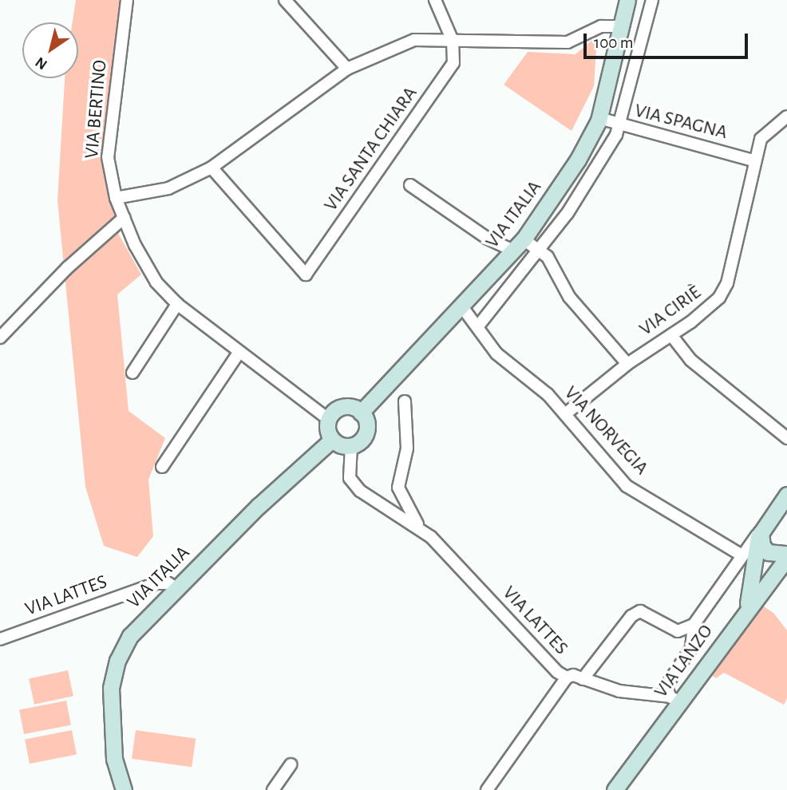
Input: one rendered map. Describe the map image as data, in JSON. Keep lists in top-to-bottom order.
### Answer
{
  "streets": {
    "street": [
      "VIA BERTINO",
      "VIA SPAGNA",
      "VIA SANTA CHIARA",
      "VIA ITALIA",
      "VIA CIRIÈ",
      "VIA NORVEGIA",
      "VIA LATTES",
      "VIA LANZO"
    ]
  },
  "crossings": [
    ["VIA BERTINO", "VIA ITALIA"],
    ["VIA BERTINO", "VIA LATTES"],
    ["VIA SPAGNA", "VIA ITALIA"],
    ["VIA SPAGNA", "VIA CIRIÈ"],
    ["VIA ITALIA", "VIA NORVEGIA"],
    ["VIA ITALIA", "VIA LATTES"],
    ["VIA CIRIÈ", "VIA NORVEGIA"],
    ["VIA LATTES", "VIA LANZO"]
  ],
  "scale_bar": "100 m",
  "north": "bottom left"
}
